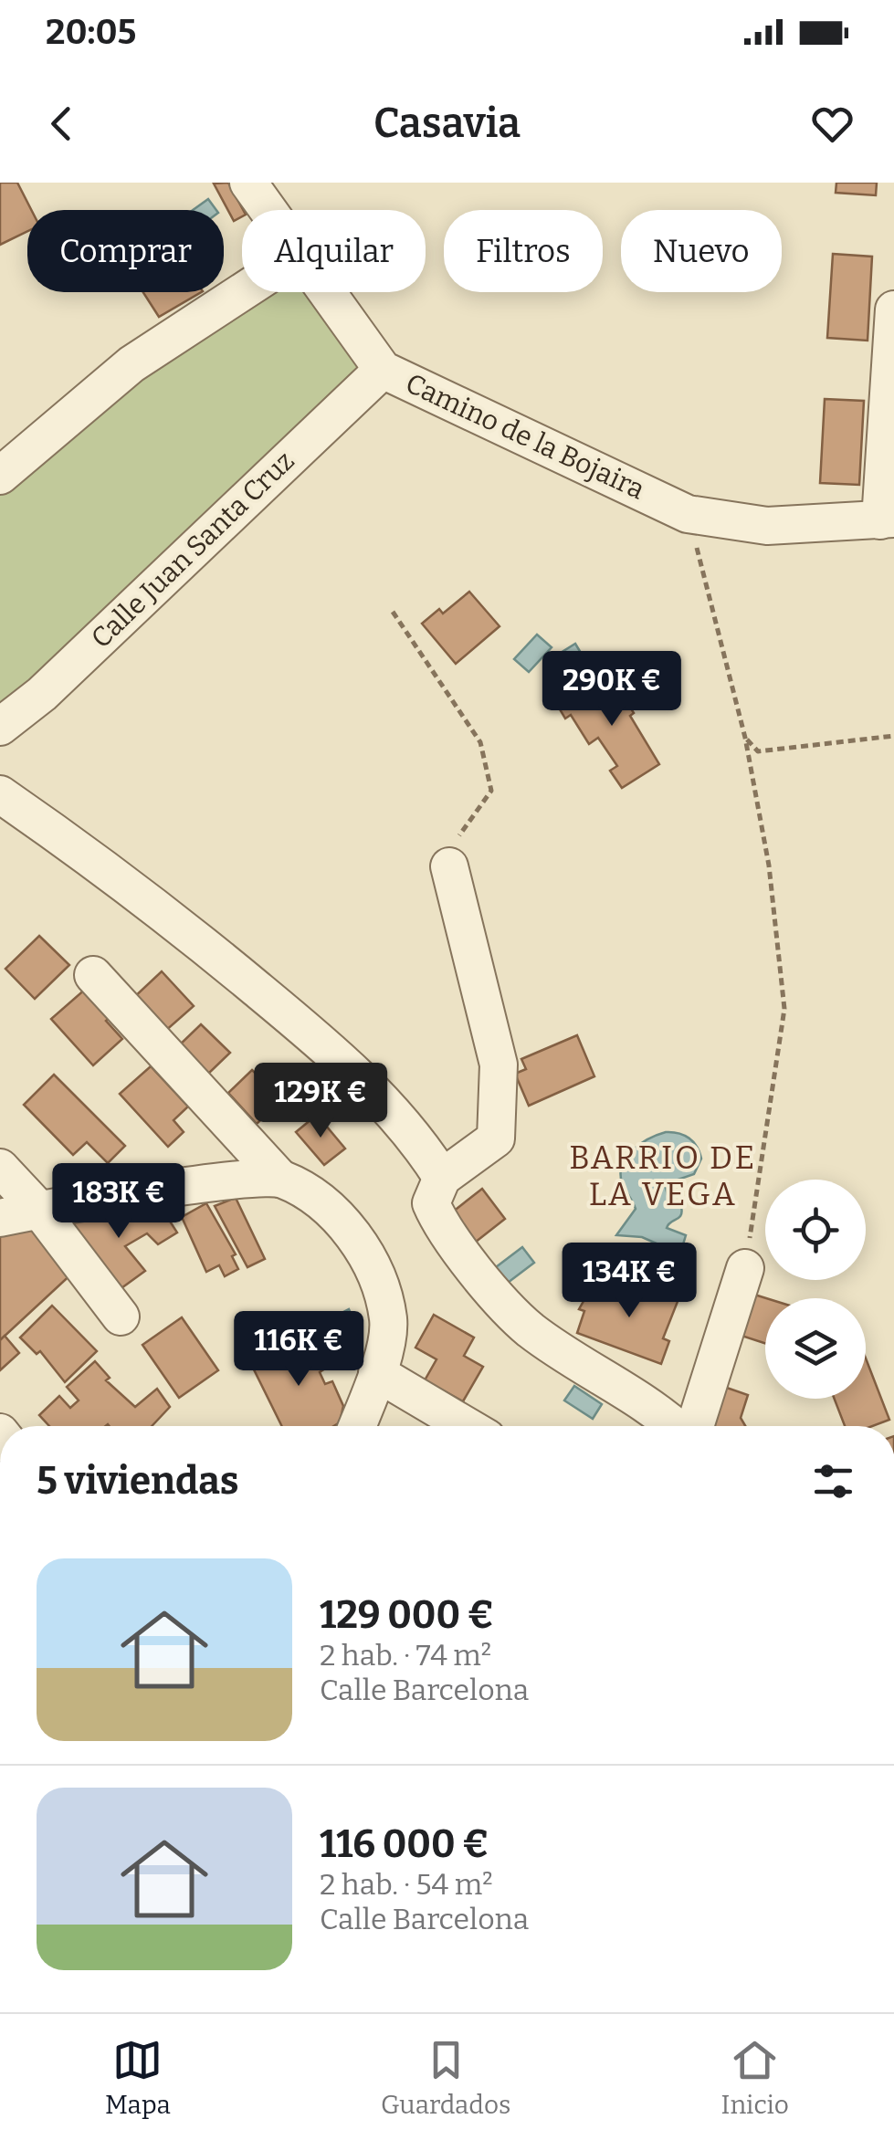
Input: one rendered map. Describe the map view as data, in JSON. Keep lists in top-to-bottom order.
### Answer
{
  "streets": {
    "street": ["Camino de la Bojaira", "Calle Juan Santa Cruz"]
  },
  "crossings": [
    ["Camino de la Bojaira", "Calle Juan Santa Cruz"]
  ],
  "districts": ["BARRIO DE LA VEGA"],
  "page": {
    "status": "20:05",
    "header": "Casavia",
    "chip": [
      "Comprar",
      "Alquilar",
      "Filtros",
      "Nuevo"
    ],
    "price": [
      "290K €",
      "129K €",
      "183K €",
      "134K €",
      "116K €"
    ],
    "heading": "5 viviendas",
    "list": [
      {
        "name": "129 000 €",
        "note": "2 hab. · 74 m² · Calle Barcelona"
      },
      {
        "name": "116 000 €",
        "note": "2 hab. · 54 m² · Calle Barcelona"
      }
    ],
    "tabs": ["Mapa", "Guardados", "Inicio"]
  }
}
